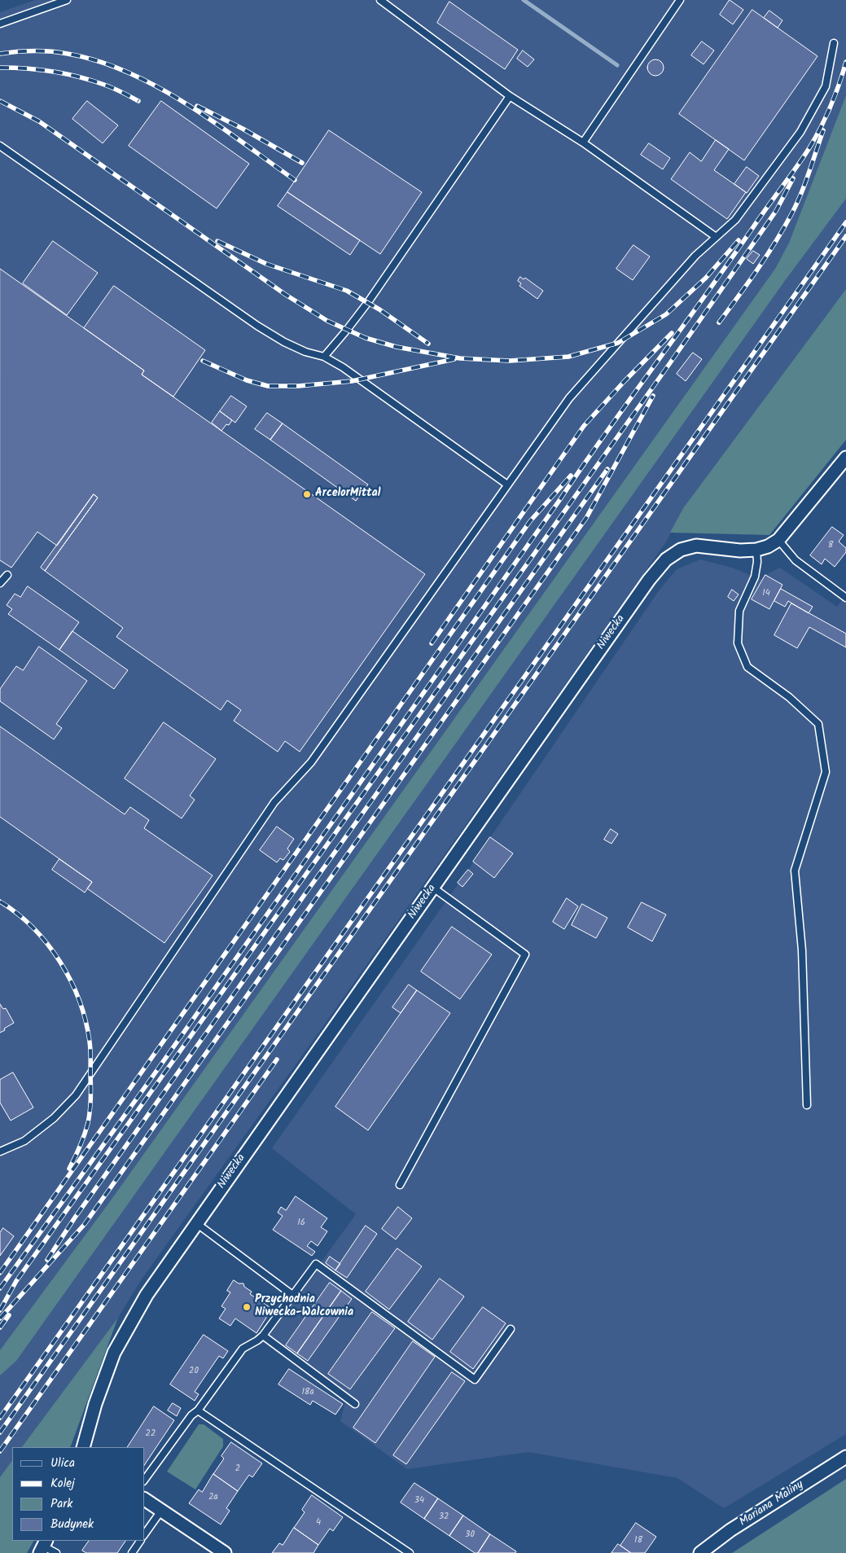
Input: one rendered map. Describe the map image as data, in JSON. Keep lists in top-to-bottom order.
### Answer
{
  "streets": {
    "street": ["Niwecka", "Mariana Maliny"]
  },
  "places": ["ArcelorMittal", "Przychodnia Niwecka-Walcownia"],
  "house_numbers": [
    "8",
    "14",
    "16",
    "20",
    "18a",
    "22",
    "2",
    "2a",
    "34",
    "32",
    "4",
    "30",
    "18"
  ],
  "legend": [
    "Ulica",
    "Kolej",
    "Park",
    "Budynek"
  ]
}
